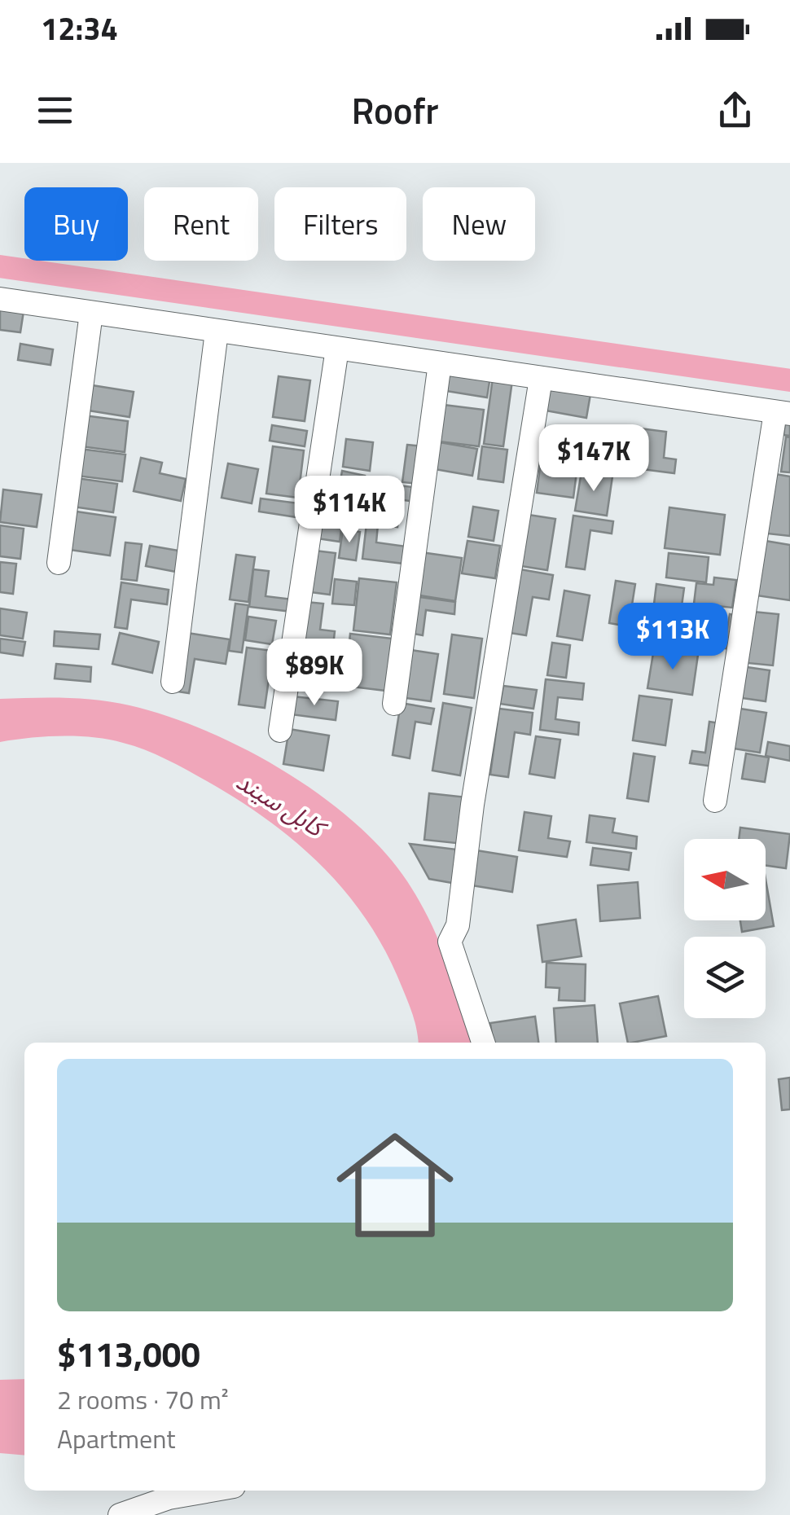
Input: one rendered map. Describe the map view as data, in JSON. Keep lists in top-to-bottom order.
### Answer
{
  "water": ["کابل سيند"],
  "north": "left",
  "page": {
    "status": "12:34",
    "header": "Roofr",
    "chip": [
      "Buy",
      "Rent",
      "Filters",
      "New"
    ],
    "price": [
      "$147K",
      "$114K",
      "$113K",
      "$89K"
    ],
    "list": [
      {
        "name": "$113,000",
        "note": "2 rooms · 70 m² · Apartment"
      }
    ]
  }
}
